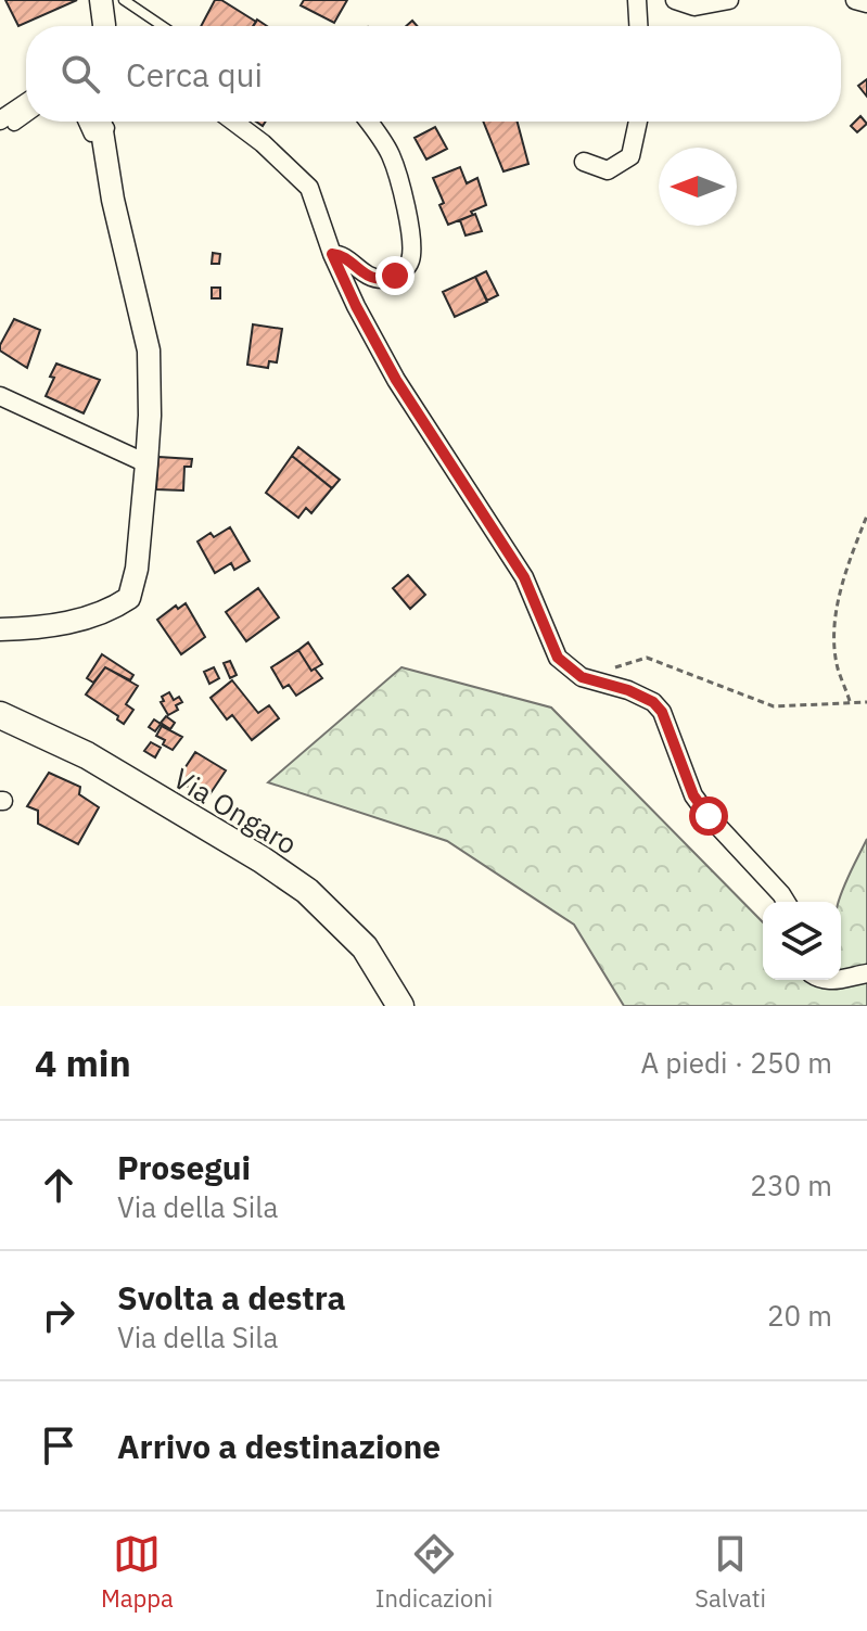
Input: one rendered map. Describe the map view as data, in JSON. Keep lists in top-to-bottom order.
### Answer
{
  "streets": {
    "main road": ["Via Ongaro"]
  },
  "north": "left",
  "page": {
    "search": "Cerca qui",
    "heading": ["4 min", "A piedi · 250 m"],
    "list": [
      ["Prosegui", "Via della Sila", "230 m"],
      ["Svolta a destra", "Via della Sila", "20 m"],
      "Arrivo a destinazione"
    ],
    "nav": ["Mappa", "Indicazioni", "Salvati"]
  }
}
